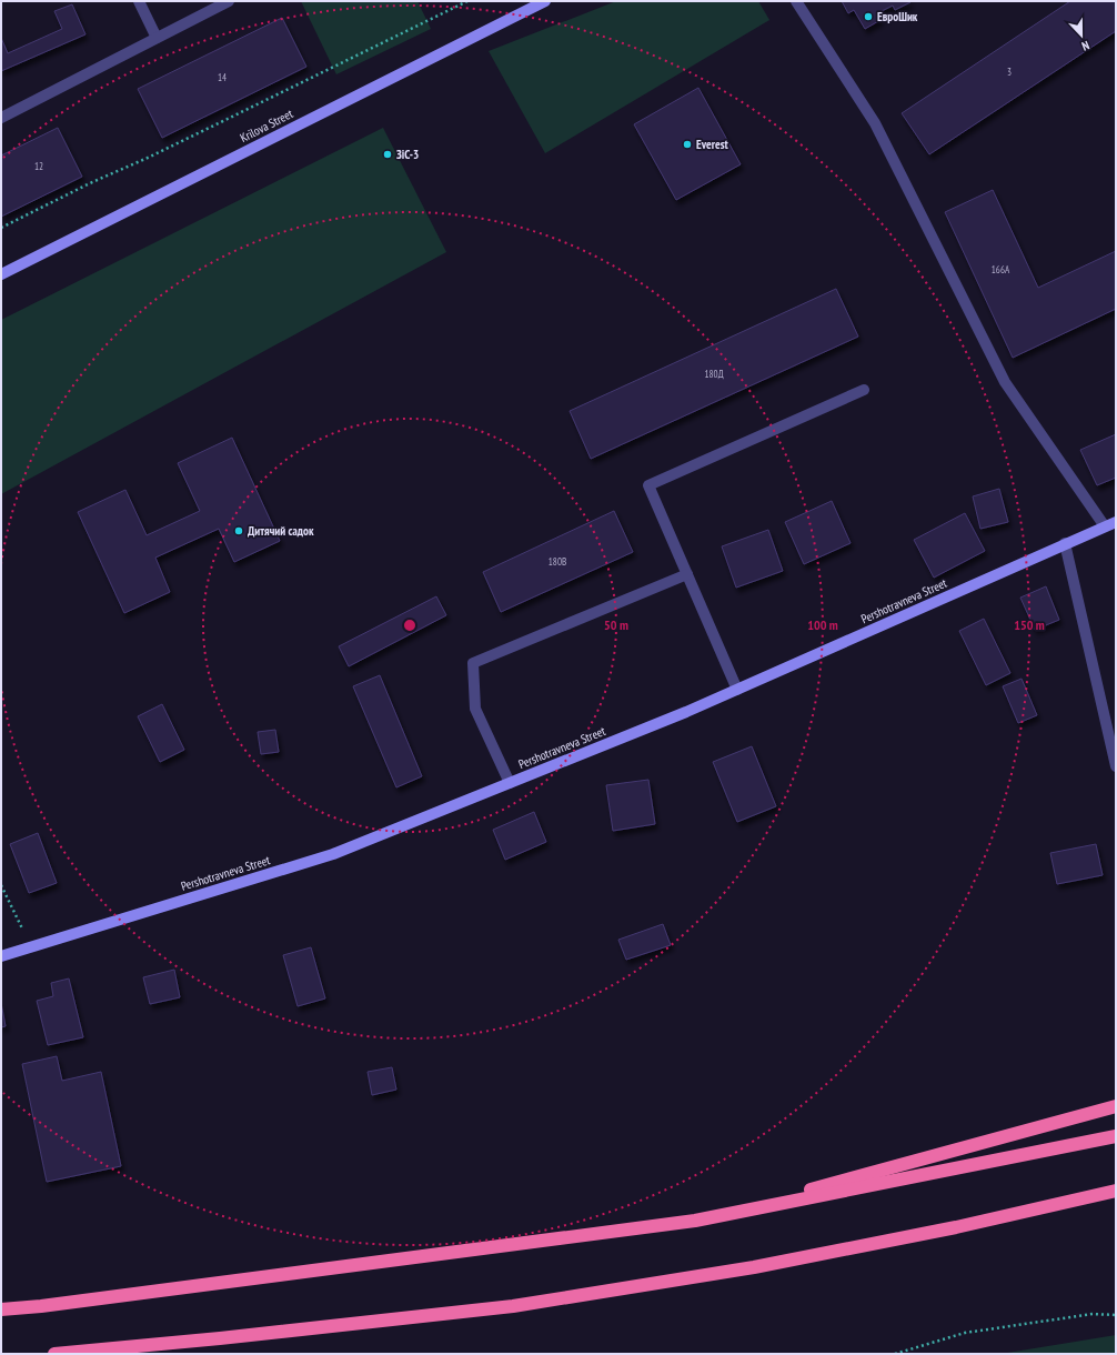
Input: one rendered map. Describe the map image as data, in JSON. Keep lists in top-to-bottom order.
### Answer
{
  "streets": {
    "street": ["Krilova Street", "Pershotravneva Street"]
  },
  "places": [
    "ЕвроШик",
    "Everest",
    "ЗіС-3",
    "Дитячий садок"
  ],
  "house_numbers": [
    "3",
    "14",
    "12",
    "166А",
    "180Д",
    "180В"
  ],
  "north": "bottom",
  "rings": ["50 m", "100 m", "150 m"]
}
